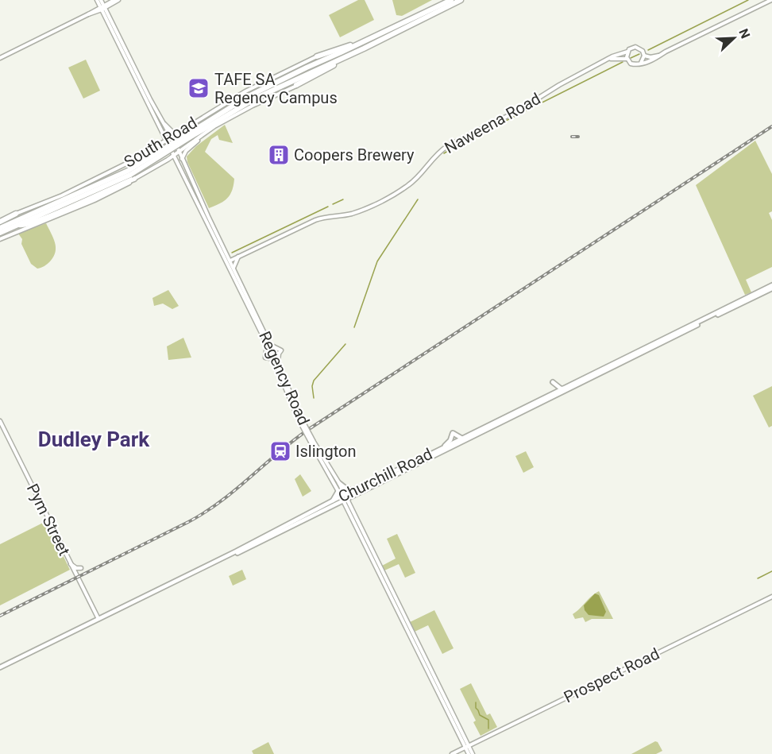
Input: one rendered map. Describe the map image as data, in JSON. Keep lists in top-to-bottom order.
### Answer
{
  "streets": {
    "main road": [
      "Naweena Road",
      "South Road",
      "Regency Road",
      "Churchill Road",
      "Pym Street",
      "Prospect Road"
    ]
  },
  "crossings": [
    ["Naweena Road", "Regency Road"],
    ["South Road", "Regency Road"],
    ["Regency Road", "Churchill Road"],
    ["Regency Road", "Prospect Road"],
    ["Churchill Road", "Pym Street"]
  ],
  "districts": ["Dudley Park"],
  "places": {
    "school or university": ["TAFE SA Regency Campus"],
    "building": ["Coopers Brewery"],
    "station": ["Islington"]
  },
  "north": "top right"
}
